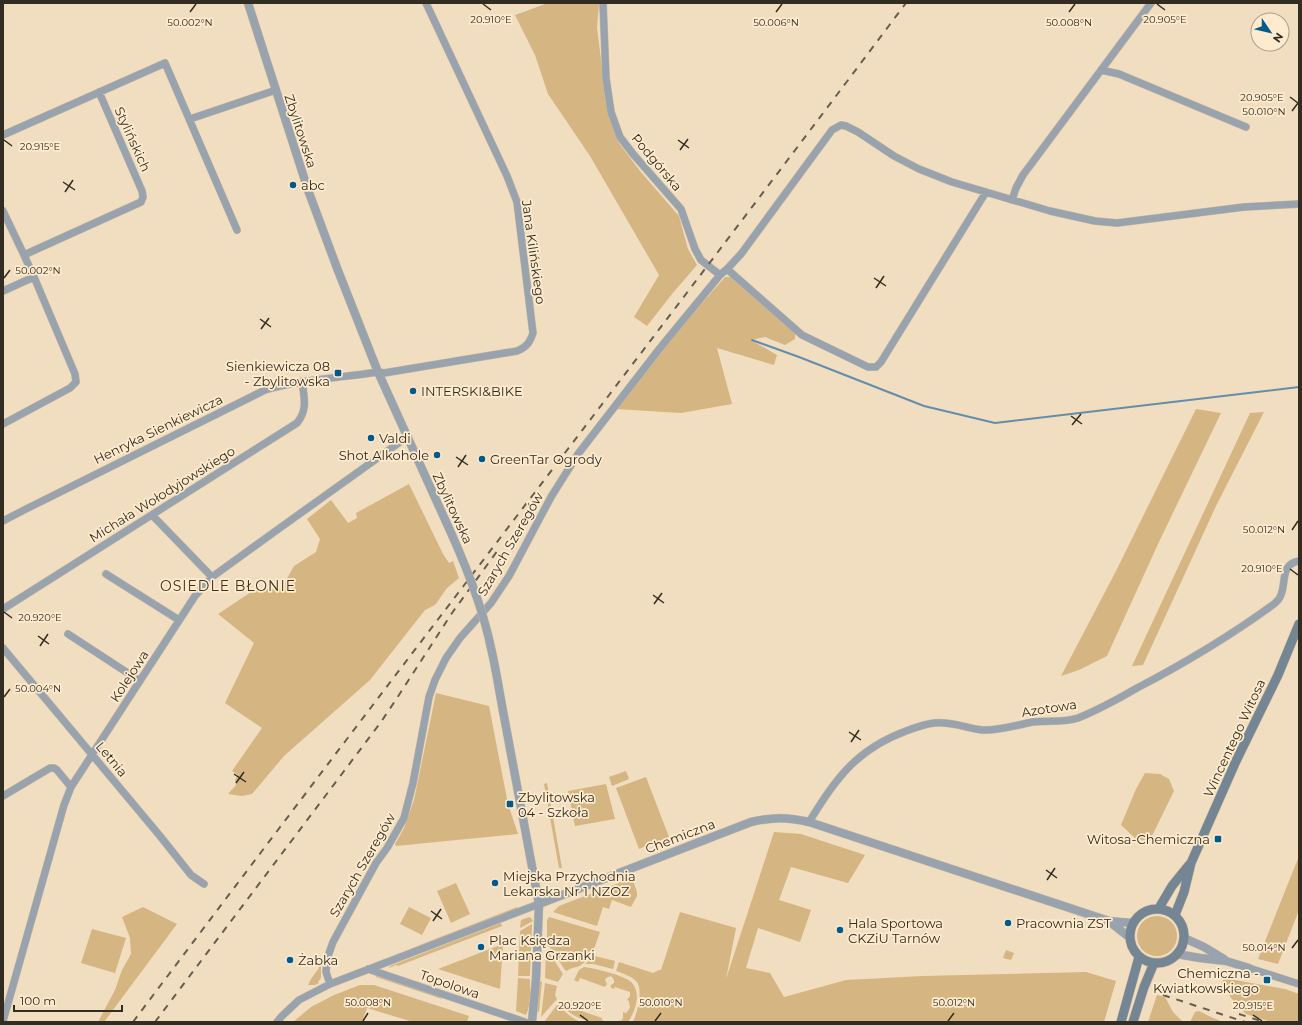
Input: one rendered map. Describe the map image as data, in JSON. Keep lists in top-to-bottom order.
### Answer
{
  "streets": {
    "main road": ["Wincentego Witosa"],
    "street": [
      "Zbylitowska",
      "Stylińskich",
      "Podgórska",
      "Jana Kilińskiego",
      "Henryka Sienkiewicza",
      "Michała Wołodyjowskiego",
      "Szarych Szeregów",
      "Kolejowa",
      "Azotowa",
      "Letnia",
      "Chemiczna",
      "Topolowa"
    ]
  },
  "crossings": [
    ["Zbylitowska", "Jana Kilińskiego"],
    ["Zbylitowska", "Henryka Sienkiewicza"],
    ["Zbylitowska", "Kolejowa"],
    ["Zbylitowska", "Chemiczna"],
    ["Podgórska", "Szarych Szeregów"],
    ["Jana Kilińskiego", "Henryka Sienkiewicza"],
    ["Henryka Sienkiewicza", "Michała Wołodyjowskiego"],
    ["Szarych Szeregów", "Chemiczna"],
    ["Kolejowa", "Letnia"],
    ["Azotowa", "Chemiczna"],
    ["Wincentego Witosa", "Chemiczna"],
    ["Chemiczna", "Topolowa"]
  ],
  "districts": ["OSIEDLE BŁONIE"],
  "places": {
    "other": [
      "abc",
      "INTERSKI&BIKE",
      "Valdi",
      "Shot Alkohole",
      "GreenTar Ogrody",
      "Miejska Przychodnia Lekarska Nr 1 NZOZ",
      "Pracownia ZST",
      "Hala Sportowa CKZiU Tarnów",
      "Plac Księdza Mariana Grzanki",
      "Żabka"
    ],
    "transit": [
      "Sienkiewicza 08 - Zbylitowska",
      "Zbylitowska 04 - Szkoła",
      "Witosa-Chemiczna",
      "Chemiczna - Kwiatkowskiego"
    ]
  },
  "scale_bar": "100 m",
  "north": "bottom right",
  "coordinates": [
    "20.905°E",
    "20.910°E",
    "50.002°N",
    "50.006°N",
    "50.008°N",
    "50.010°N",
    "20.915°E",
    "50.012°N",
    "20.920°E",
    "50.004°N",
    "50.014°N"
  ]
}
